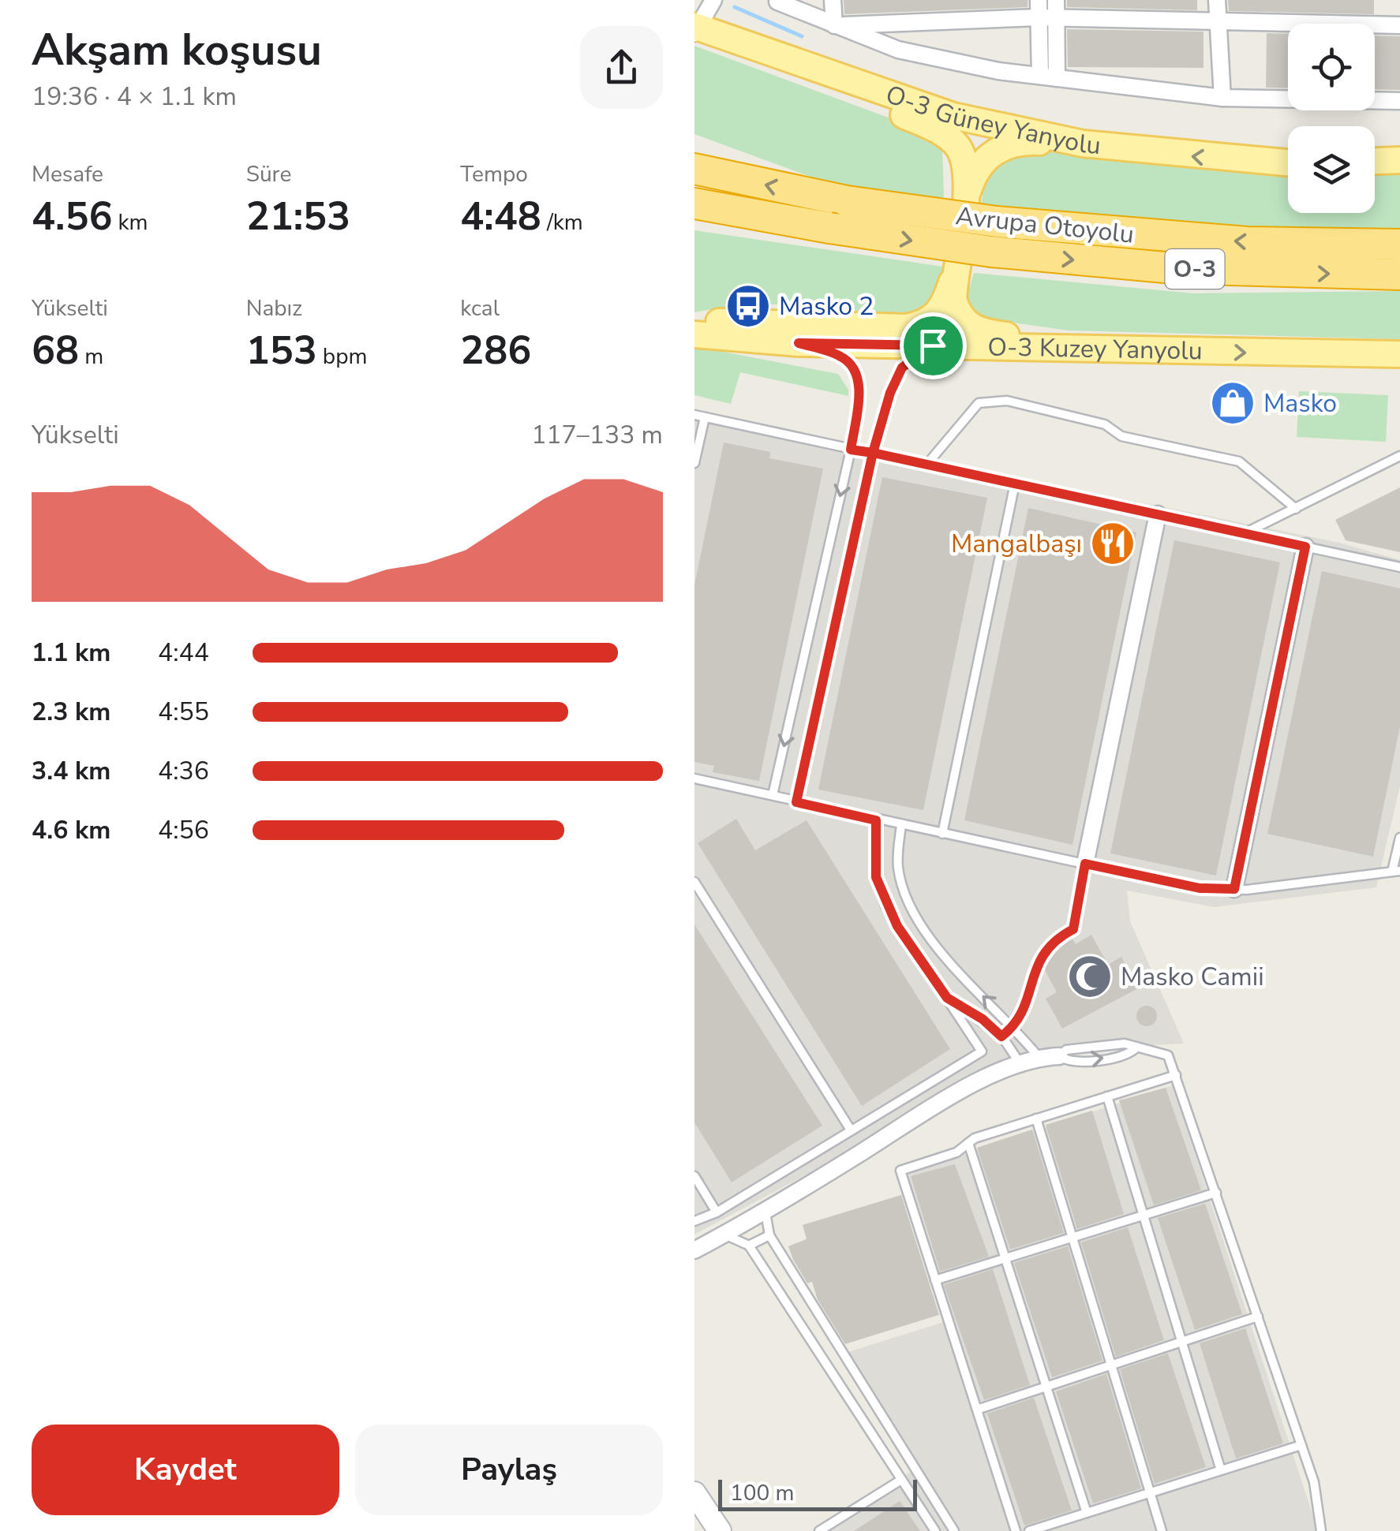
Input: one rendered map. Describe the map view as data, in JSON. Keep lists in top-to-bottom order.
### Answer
{
  "streets": {
    "highway": ["Avrupa Otoyolu", "O-3"],
    "main road": ["O-3 Güney Yanyolu", "O-3 Kuzey Yanyolu"]
  },
  "one_way": ["O-3 Kuzey Yanyolu"],
  "places": {
    "bus stop": ["Masko 2"],
    "shop": ["Masko"],
    "restaurant": ["Mangalbaşı"],
    "mosque": ["Masko Camii"]
  },
  "scale_bar": "100 m",
  "page": {
    "heading": ["Akşam koşusu", "19:36 · 4 × 1.1 km"],
    "stats": [
      ["Mesafe", "4.56 km"],
      ["Süre", "21:53"],
      ["Tempo", "4:48 /km"],
      ["Yükselti", "68 m"],
      ["Nabız", "153 bpm"],
      ["kcal", "286"]
    ],
    "chart": ["Yükselti", "117–133 m"],
    "list": [
      {
        "name": "1.1 km",
        "note": "4:44"
      },
      {
        "name": "2.3 km",
        "note": "4:55"
      },
      {
        "name": "3.4 km",
        "note": "4:36"
      },
      {
        "name": "4.6 km",
        "note": "4:56"
      }
    ],
    "buttons": ["Kaydet", "Paylaş"],
    "scale": "100 m"
  }
}
